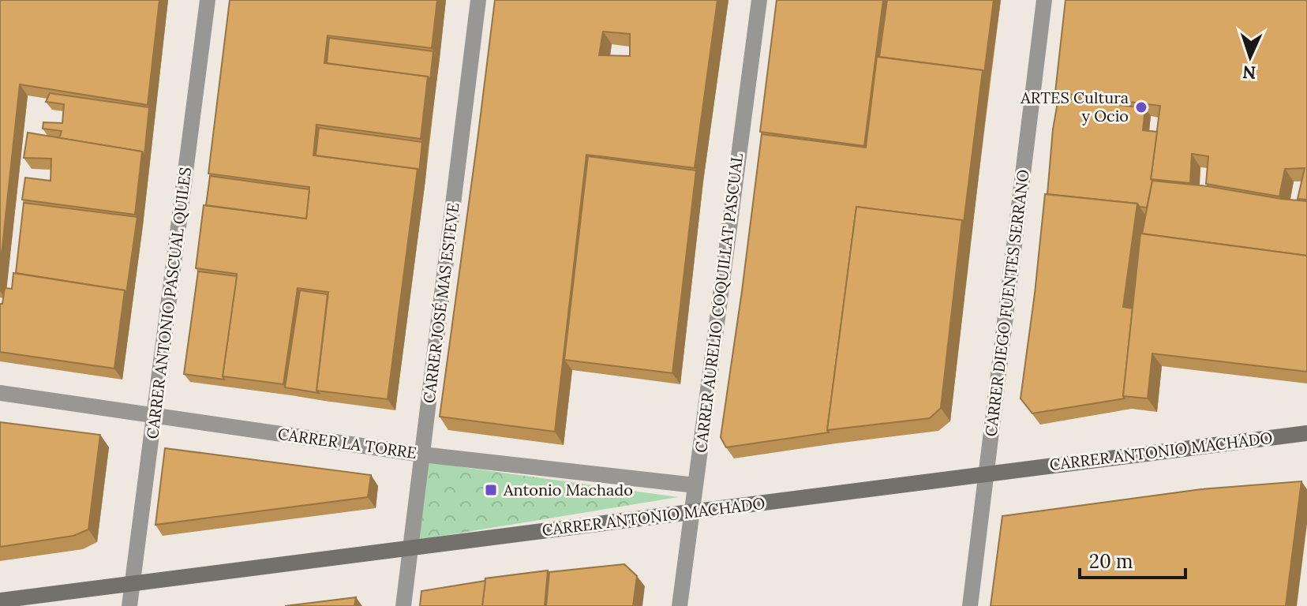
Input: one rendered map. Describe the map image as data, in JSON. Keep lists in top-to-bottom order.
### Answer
{
  "streets": {
    "main road": ["CARRER ANTONIO MACHADO"],
    "street": [
      "CARRER ANTONIO PASCUAL QUILES",
      "CARRER JOSÉ MAS ESTEVE",
      "CARRER AURELIO COQUILLAT PASCUAL",
      "CARRER DIEGO FUENTES SERRANO",
      "CARRER LA TORRE"
    ]
  },
  "crossings": [
    ["CARRER ANTONIO PASCUAL QUILES", "CARRER LA TORRE"],
    ["CARRER ANTONIO PASCUAL QUILES", "CARRER ANTONIO MACHADO"],
    ["CARRER JOSÉ MAS ESTEVE", "CARRER LA TORRE"],
    ["CARRER JOSÉ MAS ESTEVE", "CARRER ANTONIO MACHADO"],
    ["CARRER AURELIO COQUILLAT PASCUAL", "CARRER LA TORRE"],
    ["CARRER AURELIO COQUILLAT PASCUAL", "CARRER ANTONIO MACHADO"],
    ["CARRER DIEGO FUENTES SERRANO", "CARRER ANTONIO MACHADO"]
  ],
  "places": {
    "other": ["ARTES Cultura y Ocio"],
    "transit": ["Antonio Machado"]
  },
  "scale_bar": "20 m",
  "north": "bottom"
}
